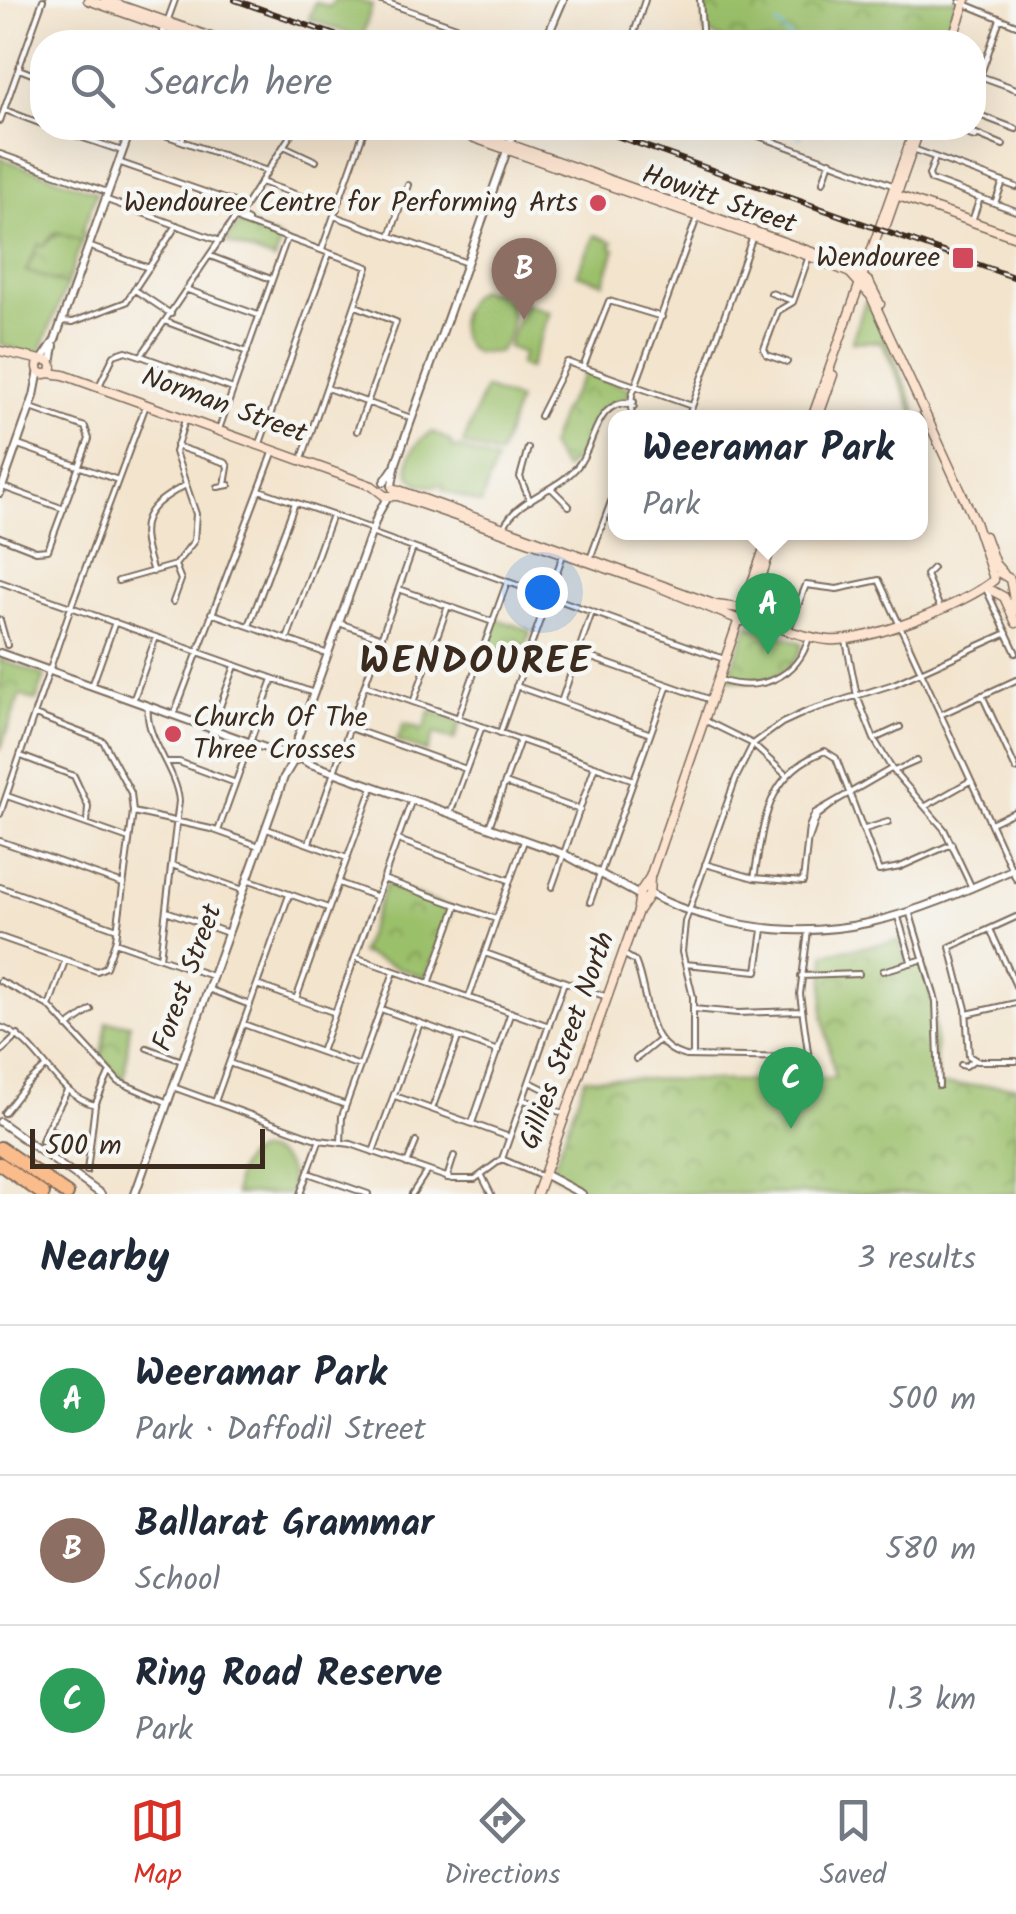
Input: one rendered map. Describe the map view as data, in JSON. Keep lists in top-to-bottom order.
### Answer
{
  "streets": {
    "main road": ["Howitt Street", "Norman Street", "Gillies Street North"],
    "street": ["Forest Street"]
  },
  "crossings": [
    ["Norman Street", "Gillies Street North"]
  ],
  "districts": ["WENDOUREE"],
  "places": {
    "other": ["Wendouree Centre for Performing Arts", "Church Of The Three Crosses"],
    "transit": ["Wendouree"]
  },
  "scale_bar": "500 m",
  "page": {
    "search": "Search here",
    "pins": ["B", "A", "C"],
    "popup": ["Weeramar Park", "Park"],
    "scale": "500 m",
    "heading": ["Nearby", "3 results"],
    "list": [
      {
        "mark": "A",
        "name": "Weeramar Park",
        "note": "Park · Daffodil Street",
        "value": "500 m"
      },
      {
        "mark": "B",
        "name": "Ballarat Grammar",
        "note": "School",
        "value": "580 m"
      },
      {
        "mark": "C",
        "name": "Ring Road Reserve",
        "note": "Park",
        "value": "1.3 km"
      }
    ],
    "nav": ["Map", "Directions", "Saved"]
  }
}
